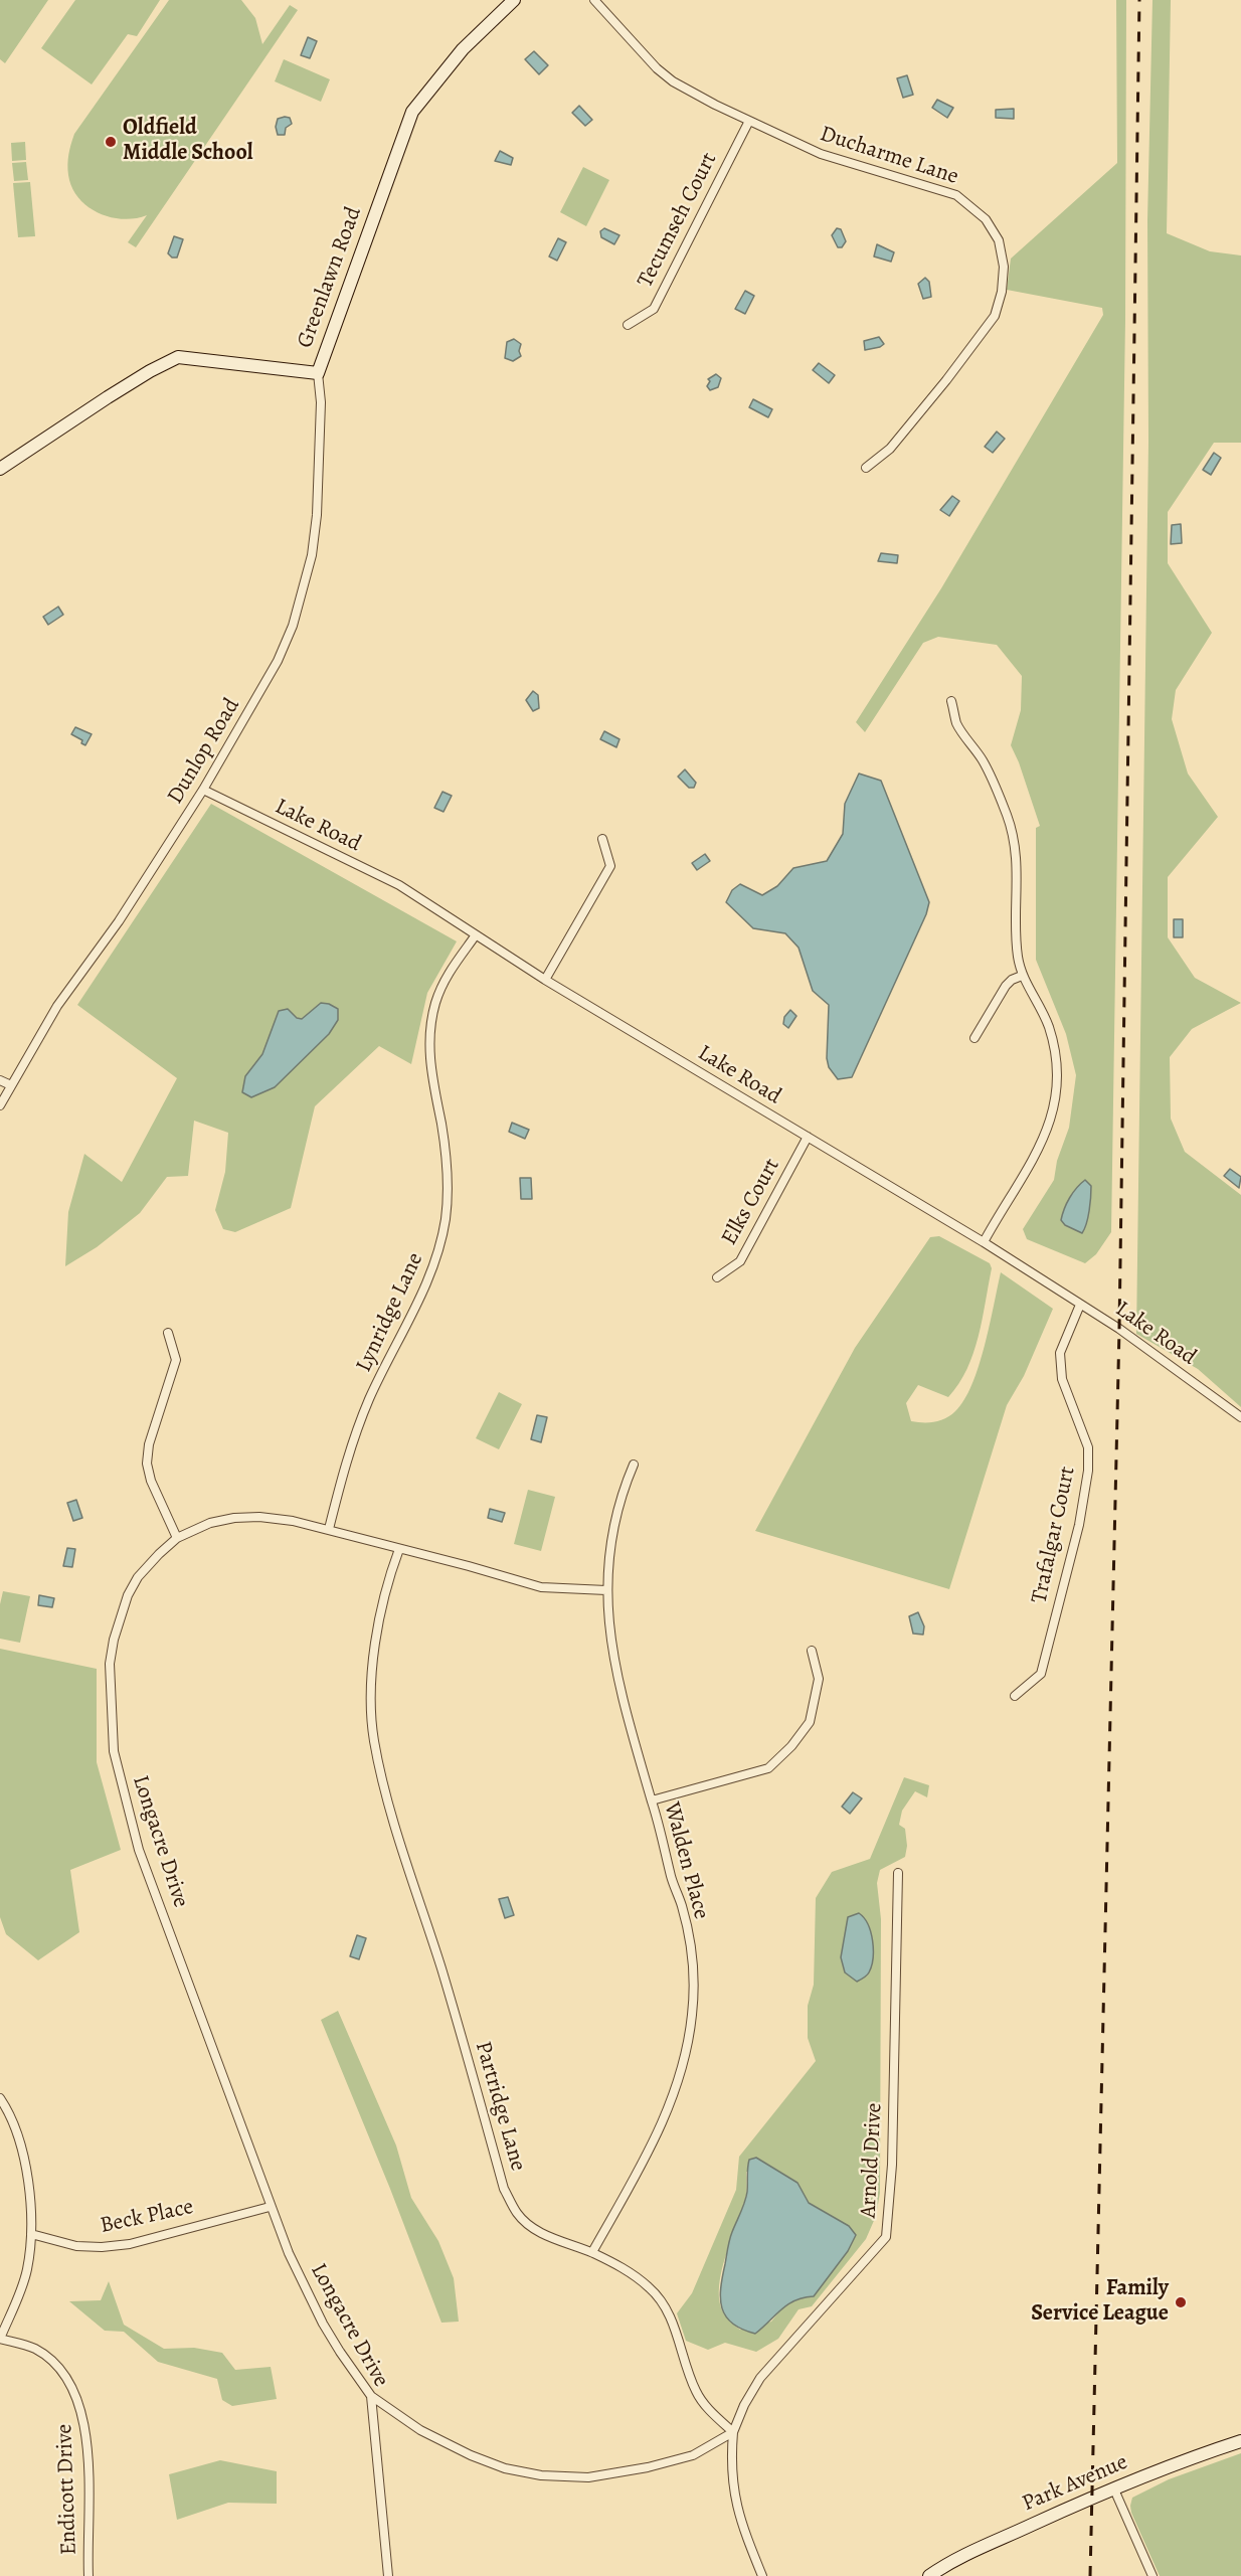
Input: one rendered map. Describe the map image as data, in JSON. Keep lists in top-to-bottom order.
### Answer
{
  "streets": {
    "main road": ["Greenlawn Road", "Park Avenue"],
    "street": [
      "Ducharme Lane",
      "Tecumseh Court",
      "Dunlop Road",
      "Lake Road",
      "Elks Court",
      "Lynridge Lane",
      "Trafalgar Court",
      "Longacre Drive",
      "Walden Place",
      "Partridge Lane",
      "Arnold Drive",
      "Beck Place",
      "Endicott Drive"
    ]
  },
  "crossings": [
    ["Ducharme Lane", "Tecumseh Court"],
    ["Greenlawn Road", "Dunlop Road"],
    ["Dunlop Road", "Lake Road"],
    ["Lake Road", "Elks Court"],
    ["Lake Road", "Lynridge Lane"],
    ["Lake Road", "Trafalgar Court"],
    ["Lynridge Lane", "Longacre Drive"],
    ["Longacre Drive", "Walden Place"],
    ["Longacre Drive", "Partridge Lane"],
    ["Longacre Drive", "Beck Place"],
    ["Walden Place", "Partridge Lane"],
    ["Partridge Lane", "Arnold Drive"]
  ],
  "places": ["Oldfield Middle School", "Family Service League"]
}
